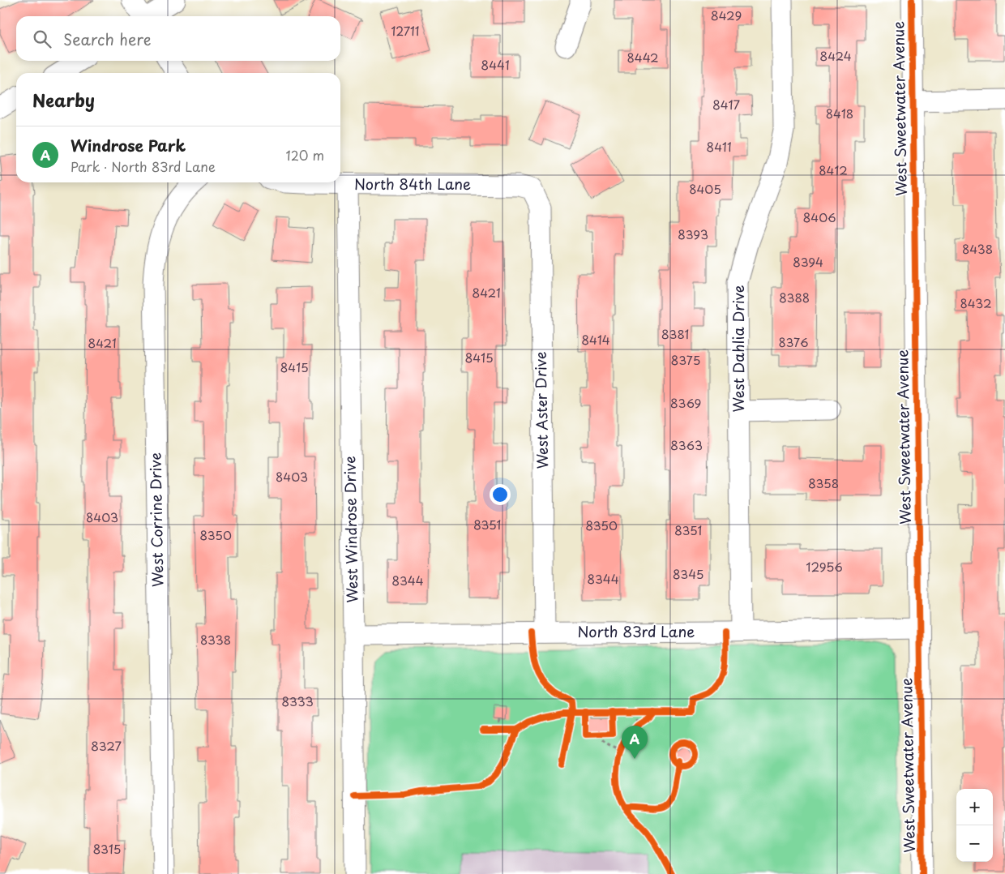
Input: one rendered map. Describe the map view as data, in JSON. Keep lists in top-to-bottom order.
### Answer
{
  "streets": {
    "street": [
      "West Sweetwater Avenue",
      "North 84th Lane",
      "West Dahlia Drive",
      "West Aster Drive",
      "West Corrine Drive",
      "West Windrose Drive",
      "North 83rd Lane"
    ]
  },
  "crossings": [
    ["West Sweetwater Avenue", "North 83rd Lane"],
    ["North 84th Lane", "West Aster Drive"],
    ["North 84th Lane", "West Windrose Drive"],
    ["West Dahlia Drive", "North 83rd Lane"],
    ["West Aster Drive", "North 83rd Lane"],
    ["West Windrose Drive", "North 83rd Lane"]
  ],
  "house_numbers": [
    "8429",
    "12711",
    "8424",
    "8442",
    "8441",
    "8417",
    "8418",
    "8411",
    "8412",
    "8405",
    "8406",
    "8393",
    "8438",
    "8394",
    "8421",
    "8388",
    "8432",
    "8381",
    "8414",
    "8376",
    "8421",
    "8415",
    "8375",
    "8415",
    "8369",
    "8363",
    "8403",
    "8358",
    "8403",
    "8351",
    "8350",
    "8351",
    "8350",
    "12956",
    "8345",
    "8344",
    "8344",
    "8338",
    "8333",
    "8327",
    "8315"
  ],
  "page": {
    "search": "Search here",
    "heading": "Nearby",
    "list": [
      {
        "mark": "A",
        "name": "Windrose Park",
        "note": "Park · North 83rd Lane",
        "value": "120 m"
      }
    ],
    "pins": "A",
    "map_buttons": ["+", "−"]
  }
}
